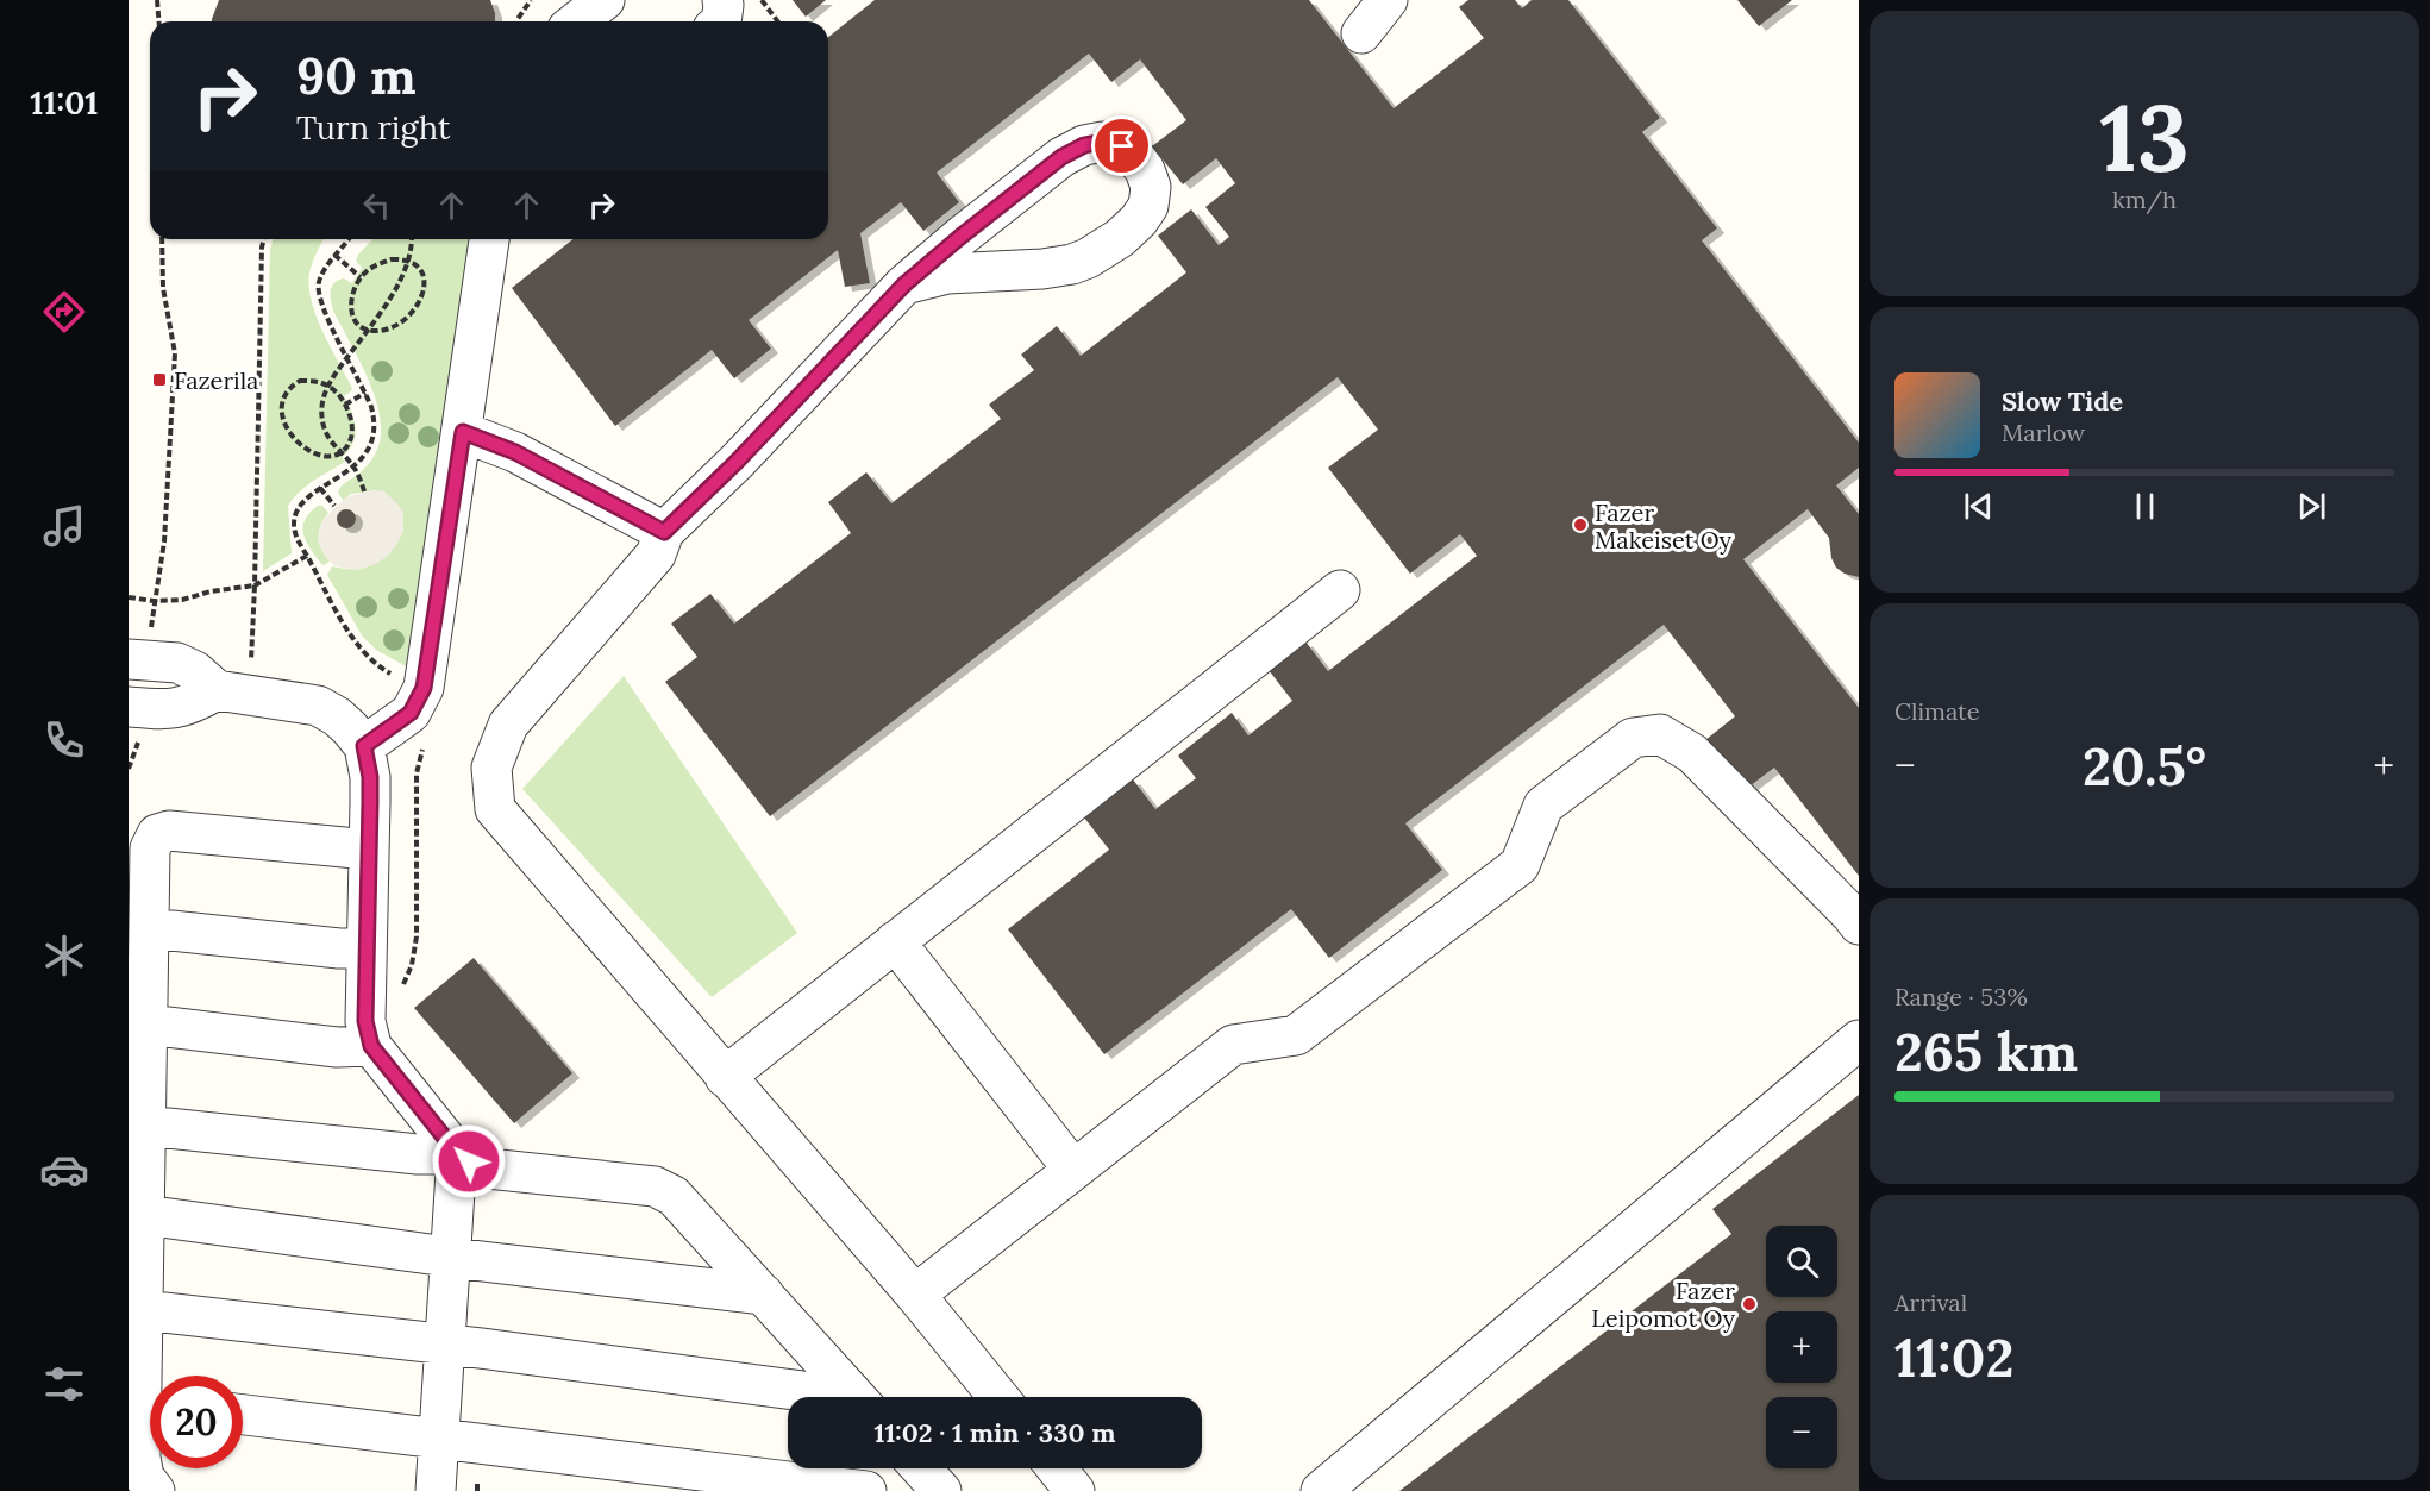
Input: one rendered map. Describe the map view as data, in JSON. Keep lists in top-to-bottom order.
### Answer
{
  "places": {
    "transit": ["Fazerila"],
    "other": ["Fazer Makeiset Oy", "Fazer Leipomot Oy"]
  },
  "page": {
    "tabs": "11:01",
    "tile": [
      ["13", "km/h"],
      "Climate",
      ["Range · 53%", "265 km"],
      ["Arrival", "11:02"]
    ],
    "turn": ["90 m", "Turn right"],
    "song": ["Slow Tide", "Marlow"],
    "heat": ["−", "20.5°", "+"],
    "map_buttons": ["+", "−"],
    "limit": "20",
    "trip": "11:02 · 1 min · 330 m"
  }
}
